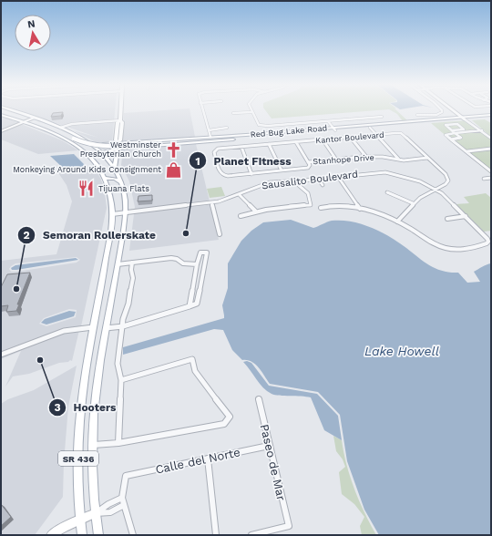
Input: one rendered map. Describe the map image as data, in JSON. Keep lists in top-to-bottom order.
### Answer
{
  "streets": {
    "main road": ["Red Bug Lake Road", "SR 436"],
    "street": [
      "Kantor Boulevard",
      "Stanhope Drive",
      "Sausalito Boulevard",
      "Calle del Norte",
      "Paseo de Mar"
    ]
  },
  "crossings": [
    ["Red Bug Lake Road", "SR 436"],
    ["Kantor Boulevard", "Stanhope Drive"],
    ["Kantor Boulevard", "Sausalito Boulevard"],
    ["Sausalito Boulevard", "SR 436"],
    ["Calle del Norte", "Paseo de Mar"]
  ],
  "water": ["Lake Howell"],
  "places": {
    "church": ["Westminster Presbyterian Church"],
    "shop": ["Monkeying Around Kids Consignment"],
    "restaurant": ["Tijuana Flats"],
    "other": ["Planet Fitness", "Semoran Rollerskate", "Hooters"]
  },
  "north": "top"
}
